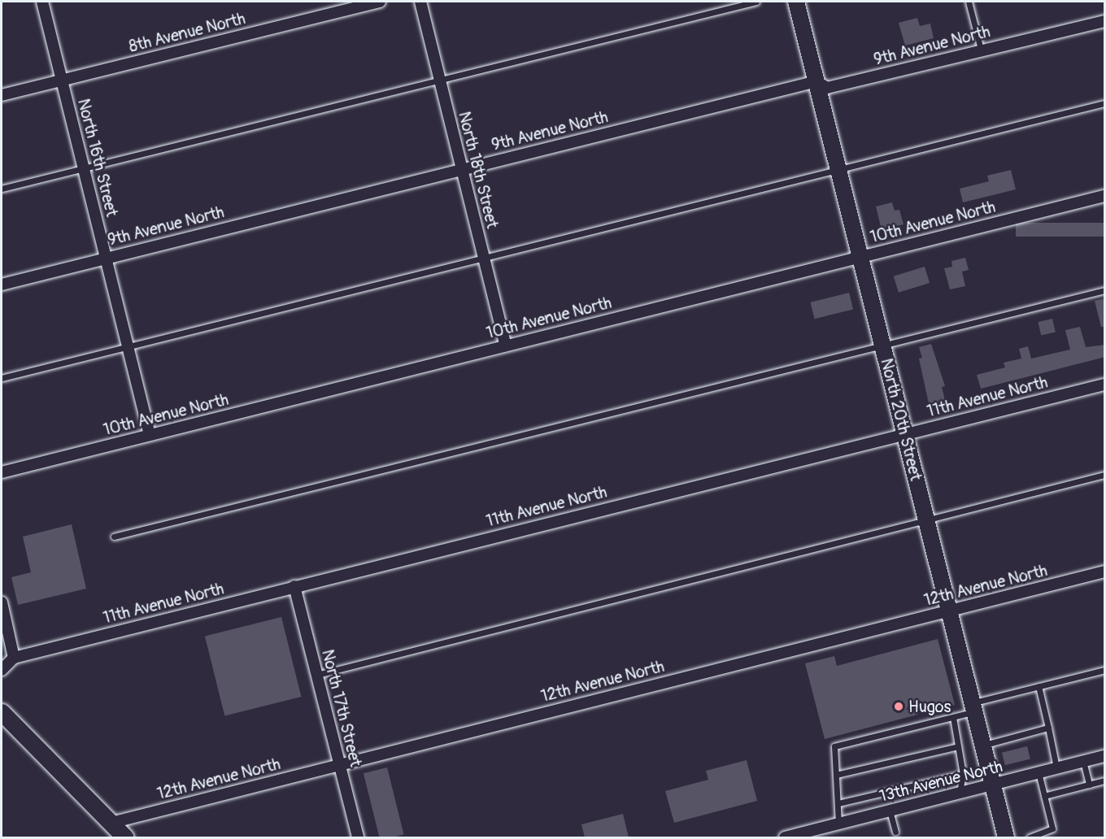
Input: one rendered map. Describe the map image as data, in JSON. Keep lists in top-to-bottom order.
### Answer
{
  "streets": {
    "street": [
      "8th Avenue North",
      "9th Avenue North",
      "North 16th Street",
      "North 18th Street",
      "10th Avenue North",
      "11th Avenue North",
      "North 20th Street",
      "12th Avenue North",
      "North 17th Street",
      "13th Avenue North"
    ]
  },
  "crossings": [
    ["8th Avenue North", "North 16th Street"],
    ["9th Avenue North", "North 16th Street"],
    ["9th Avenue North", "North 18th Street"],
    ["9th Avenue North", "North 20th Street"],
    ["North 16th Street", "10th Avenue North"],
    ["North 18th Street", "10th Avenue North"],
    ["10th Avenue North", "North 20th Street"],
    ["11th Avenue North", "North 20th Street"],
    ["11th Avenue North", "North 17th Street"],
    ["North 20th Street", "12th Avenue North"],
    ["North 20th Street", "13th Avenue North"],
    ["12th Avenue North", "North 17th Street"]
  ],
  "places": ["Hugos"]
}
